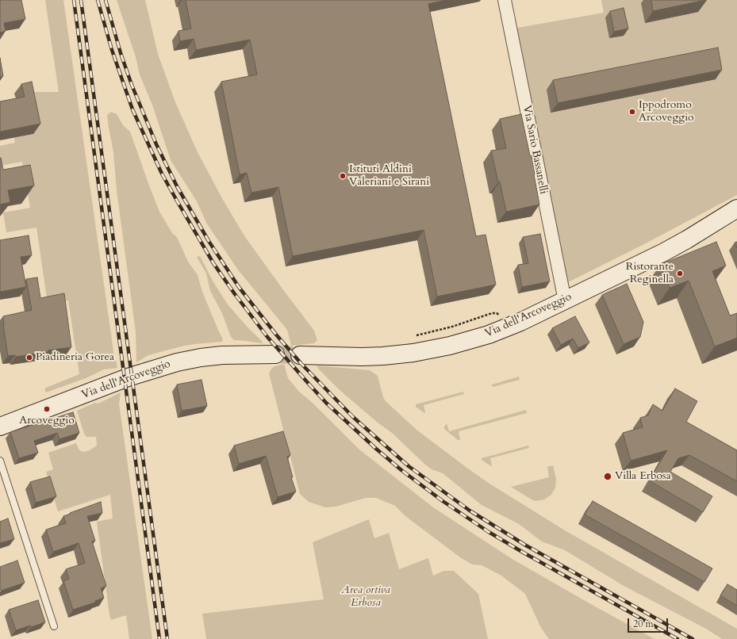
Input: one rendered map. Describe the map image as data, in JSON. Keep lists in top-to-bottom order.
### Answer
{
  "streets": {
    "street": ["Via Sario Bassanelli", "Via dell'Arcoveggio"]
  },
  "crossings": [
    ["Via Sario Bassanelli", "Via dell'Arcoveggio"]
  ],
  "parks": ["Area ortiva Erbosa"],
  "places": [
    "Ippodromo Arcoveggio",
    "Istituti Aldini Valeriani e Sirani",
    "Ristorante Reginella",
    "Piadineria Gorea",
    "Arcoveggio",
    "Villa Erbosa"
  ],
  "scale_bar": "20 m"
}
